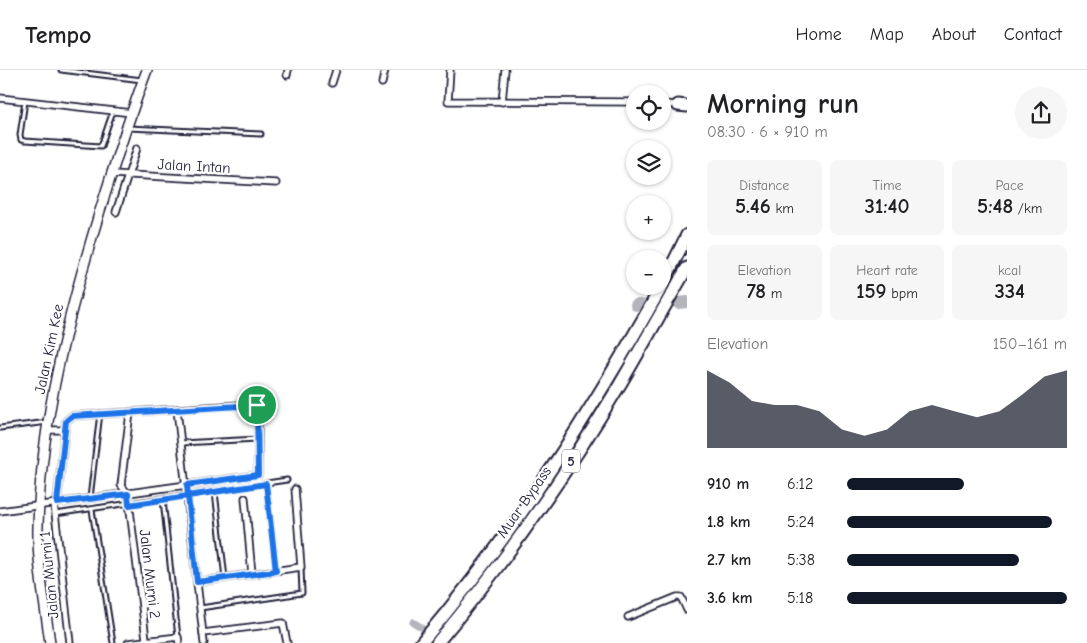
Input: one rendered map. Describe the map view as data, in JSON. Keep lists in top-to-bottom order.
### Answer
{
  "streets": {
    "highway": ["5", "Muar Bypass"],
    "street": [
      "Jalan Intan",
      "Jalan Kim Kee",
      "Jalan Murni 2",
      "Jalan Murni 1"
    ]
  },
  "crossings": [
    ["Jalan Intan", "Jalan Kim Kee"]
  ],
  "page": {
    "header": "Tempo",
    "nav": [
      "Home",
      "Map",
      "About",
      "Contact"
    ],
    "heading": ["Morning run", "08:30 · 6 × 910 m"],
    "map_buttons": ["+", "−"],
    "stats": [
      ["Distance", "5.46 km"],
      ["Time", "31:40"],
      ["Pace", "5:48 /km"],
      ["Elevation", "78 m"],
      ["Heart rate", "159 bpm"],
      ["kcal", "334"]
    ],
    "chart": ["Elevation", "150–161 m"],
    "list": [
      {
        "name": "910 m",
        "note": "6:12"
      },
      {
        "name": "1.8 km",
        "note": "5:24"
      },
      {
        "name": "2.7 km",
        "note": "5:38"
      },
      {
        "name": "3.6 km",
        "note": "5:18"
      }
    ]
  }
}
